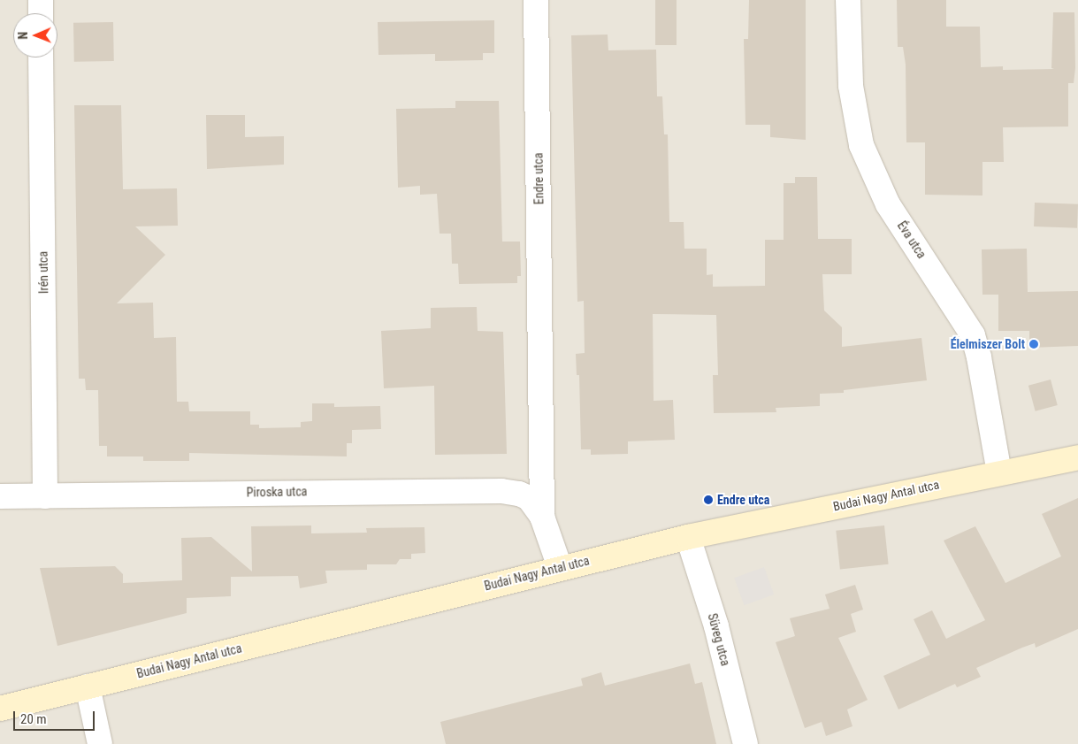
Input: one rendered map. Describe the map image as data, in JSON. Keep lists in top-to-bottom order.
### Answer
{
  "streets": {
    "street": [
      "Endre utca",
      "Éva utca",
      "Irén utca",
      "Piroska utca",
      "Budai Nagy Antal utca",
      "Süveg utca"
    ]
  },
  "crossings": [
    ["Endre utca", "Piroska utca"],
    ["Endre utca", "Budai Nagy Antal utca"],
    ["Éva utca", "Budai Nagy Antal utca"],
    ["Irén utca", "Piroska utca"],
    ["Budai Nagy Antal utca", "Süveg utca"]
  ],
  "places": ["Élelmiszer Bolt", "Endre utca"],
  "scale_bar": "20 m",
  "north": "left"
}
